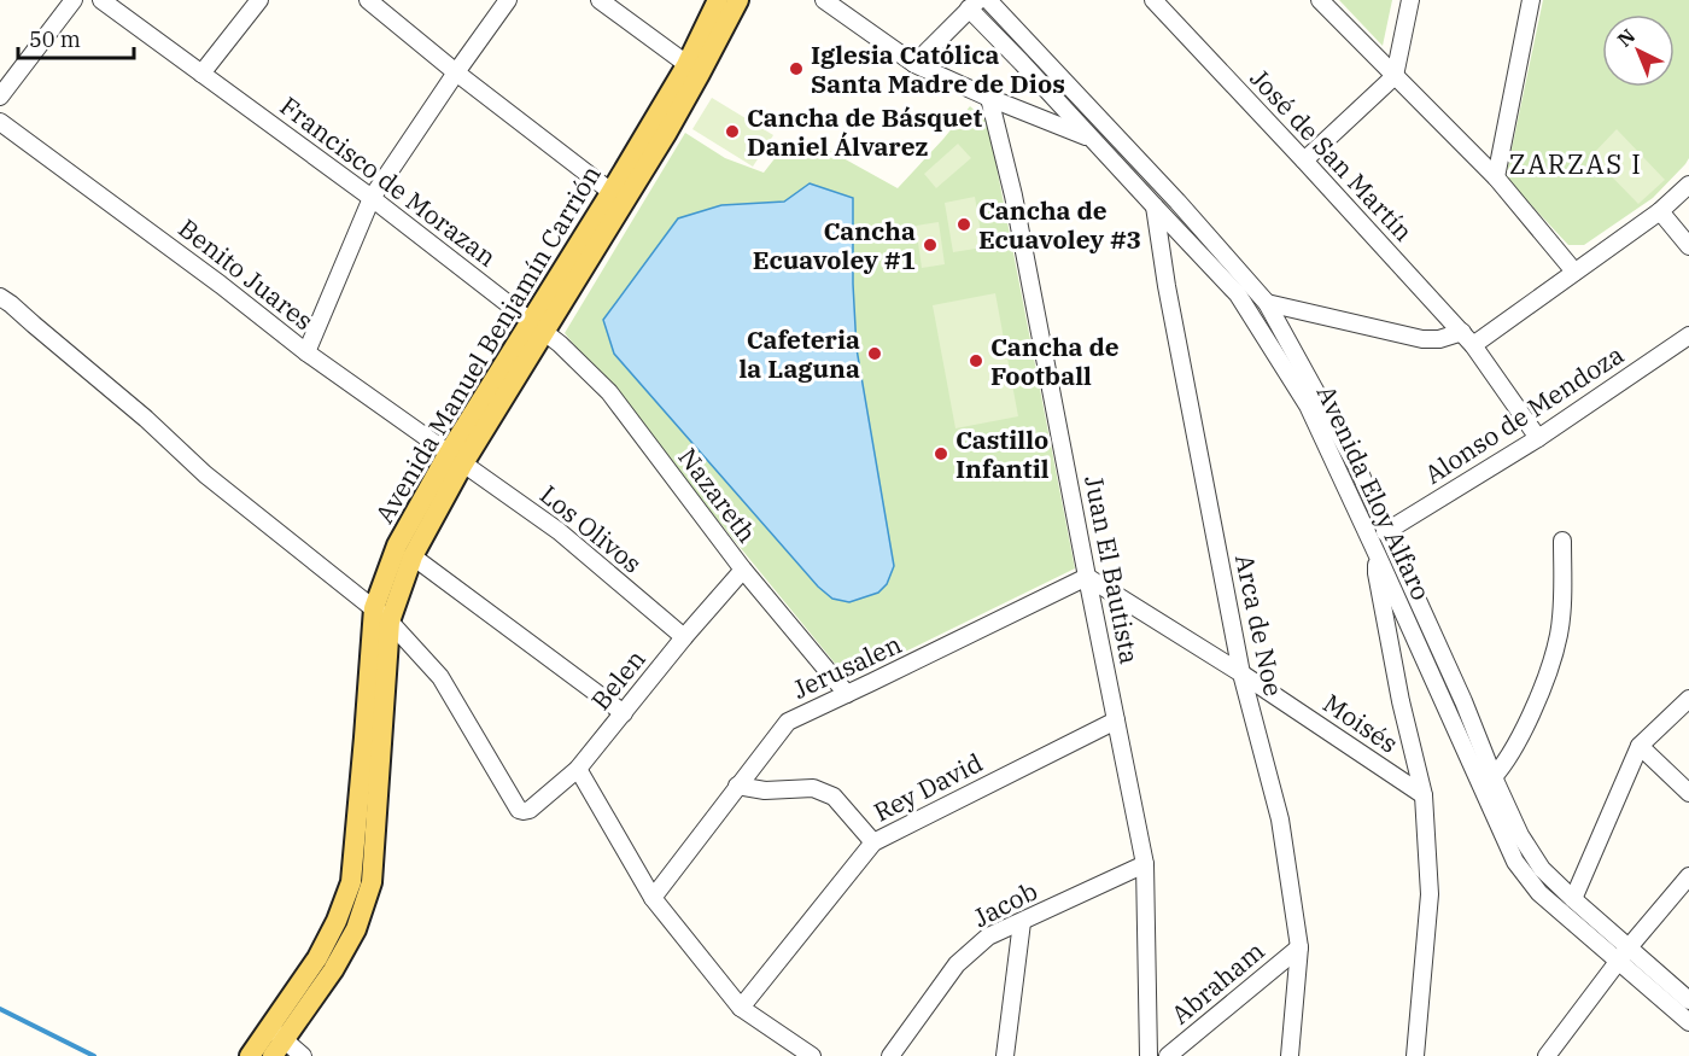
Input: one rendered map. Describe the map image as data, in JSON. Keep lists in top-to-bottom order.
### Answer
{
  "streets": {
    "main road": ["Avenida Manuel Benjamín Carrión"],
    "street": [
      "José de San Martín",
      "Francisco de Morazan",
      "Benito Juares",
      "Alonso de Mendoza",
      "Avenida Eloy Alfaro",
      "Nazareth",
      "Los Olivos",
      "Juan El Bautista",
      "Arca de Noe",
      "Jerusalen",
      "Belen",
      "Moisés",
      "Rey David",
      "Jacob",
      "Abraham"
    ]
  },
  "crossings": [
    ["José de San Martín", "Alonso de Mendoza"],
    ["Francisco de Morazan", "Avenida Manuel Benjamín Carrión"],
    ["Francisco de Morazan", "Nazareth"],
    ["Benito Juares", "Avenida Manuel Benjamín Carrión"],
    ["Benito Juares", "Los Olivos"],
    ["Avenida Manuel Benjamín Carrión", "Nazareth"],
    ["Avenida Manuel Benjamín Carrión", "Los Olivos"],
    ["Avenida Manuel Benjamín Carrión", "Belen"],
    ["Alonso de Mendoza", "Avenida Eloy Alfaro"],
    ["Avenida Eloy Alfaro", "Arca de Noe"],
    ["Nazareth", "Jerusalen"],
    ["Nazareth", "Belen"],
    ["Los Olivos", "Belen"],
    ["Juan El Bautista", "Jerusalen"],
    ["Juan El Bautista", "Moisés"],
    ["Juan El Bautista", "Rey David"],
    ["Juan El Bautista", "Jacob"],
    ["Arca de Noe", "Moisés"],
    ["Arca de Noe", "Abraham"],
    ["Jerusalen", "Moisés"]
  ],
  "districts": ["ZARZAS I"],
  "places": [
    "Iglesia Católica Santa Madre de Dios",
    "Cancha de Básquet Daniel Álvarez",
    "Cancha de Ecuavoley #3",
    "Cancha Ecuavoley #1",
    "Cafeteria la Laguna",
    "Cancha de Football",
    "Castillo Infantil"
  ],
  "scale_bar": "50 m",
  "north": "top left"
}
